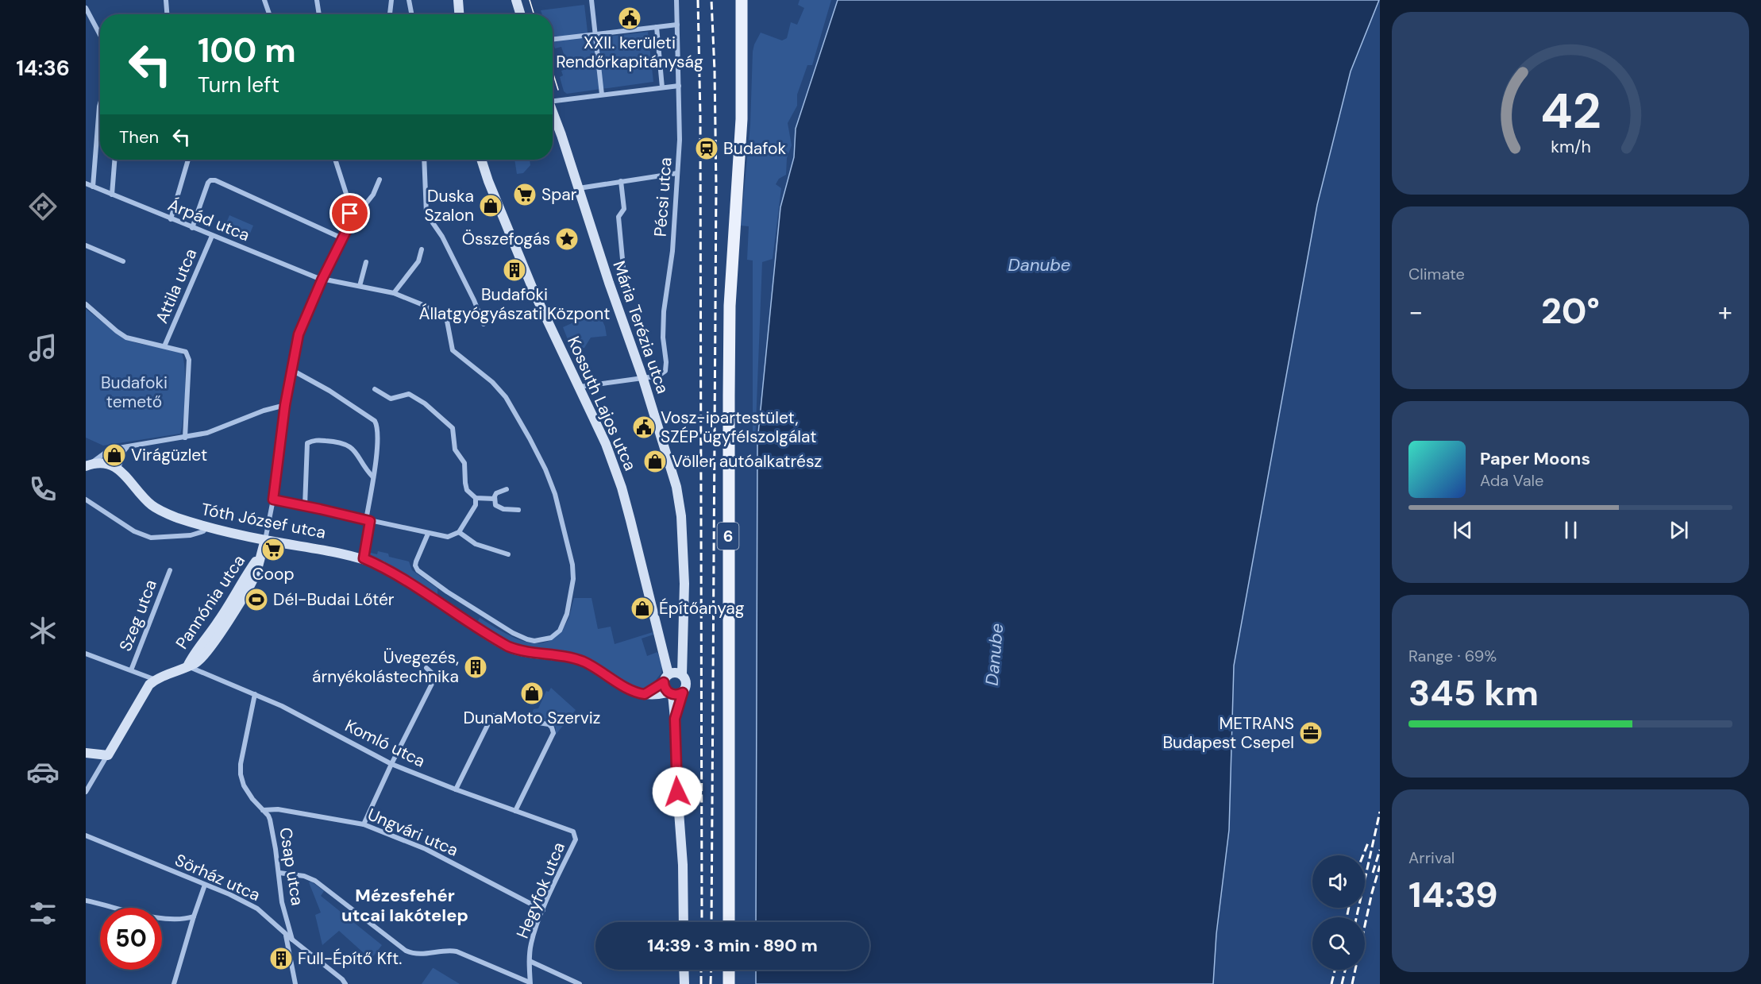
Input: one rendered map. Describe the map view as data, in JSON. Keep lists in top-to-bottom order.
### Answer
{
  "streets": {
    "main road": [
      "Mária Terézia utca",
      "Kossuth Lajos utca",
      "Tóth József utca",
      "6",
      "Pannónia utca"
    ],
    "street": [
      "Pécsi utca",
      "Árpád utca",
      "Attila utca",
      "Szeg utca",
      "Komló utca",
      "Ungvári utca",
      "Csap utca",
      "Sörház utca",
      "Hegyfok utca"
    ]
  },
  "crossings": [
    ["Pécsi utca", "Mária Terézia utca"],
    ["Pécsi utca", "Kossuth Lajos utca"],
    ["Árpád utca", "Attila utca"],
    ["Mária Terézia utca", "Kossuth Lajos utca"],
    ["Tóth József utca", "Pannónia utca"],
    ["Pannónia utca", "Komló utca"],
    ["Komló utca", "Csap utca"],
    ["Komló utca", "Hegyfok utca"],
    ["Ungvári utca", "Csap utca"],
    ["Ungvári utca", "Hegyfok utca"],
    ["Csap utca", "Sörház utca"]
  ],
  "districts": ["Mézesfehér utcai lakótelep"],
  "water": ["Danube"],
  "parks": ["Budafoki temető"],
  "places": {
    "public building": ["XXII. kerületi Rendőrkapitányság", "Vosz-ipartestület, SZÉP ügyfélszolgálat"],
    "station": ["Budafok"],
    "supermarket": ["Spar", "Coop"],
    "shop": [
      "Duska Szalon",
      "Virágüzlet",
      "Völler autóalkatrész",
      "Építőanyag",
      "DunaMoto Szerviz"
    ],
    "place": ["Összefogás"],
    "building": ["Budafoki Állatgyógyászati Központ", "Üvegezés, árnyékolástechnika", "Full-Építő Kft."],
    "sports": ["Dél-Budai Lőtér"],
    "office": ["METRANS Budapest Csepel"]
  },
  "page": {
    "tabs": "14:36",
    "turn": ["100 m", "Turn left"],
    "then": "Then",
    "tile": [
      "Climate",
      ["Range · 69%", "345 km"],
      ["Arrival", "14:39"]
    ],
    "heat": ["−", "20°", "+"],
    "song": ["Paper Moons", "Ada Vale"],
    "limit": "50",
    "trip": "14:39 · 3 min · 890 m",
    "gauge": ["42", "km/h"]
  }
}
